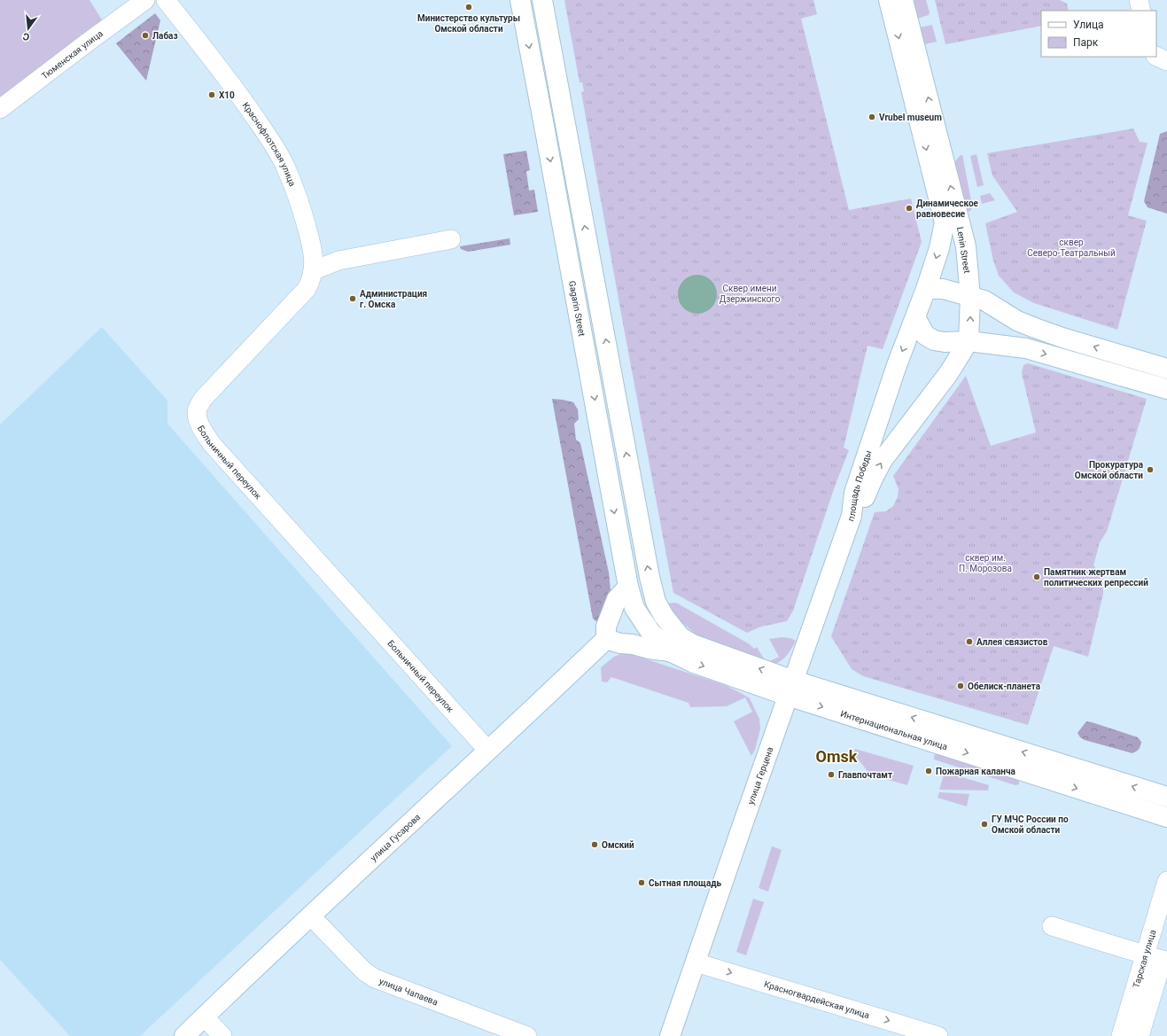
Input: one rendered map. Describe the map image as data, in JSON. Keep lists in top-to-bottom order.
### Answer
{
  "streets": {
    "main road": [
      "Lenin Street",
      "Gagarin Street",
      "площадь Победы",
      "Интернациональная улица",
      "улица Герцена",
      "улица Гусарова"
    ],
    "street": [
      "Тюменская улица",
      "Краснофлотская улица",
      "Больничный переулок",
      "Тарская улица",
      "улица Чапаева",
      "Красногвардейская улица"
    ]
  },
  "crossings": [
    ["Краснофлотская улица", "Больничный переулок"],
    ["Lenin Street", "площадь Победы"],
    ["Gagarin Street", "Интернациональная улица"],
    ["Больничный переулок", "улица Гусарова"],
    ["площадь Победы", "улица Герцена"],
    ["Интернациональная улица", "улица Герцена"],
    ["улица Герцена", "Красногвардейская улица"],
    ["улица Гусарова", "улица Чапаева"]
  ],
  "one_way": ["Красногвардейская улица"],
  "districts": ["Omsk"],
  "parks": ["сквер Северо-Театральный", "Сквер имени Дзержинского", "сквер им. П. Морозова"],
  "places": [
    "Министерство культуры Омской области",
    "Лабаз",
    "Х10",
    "Vrubel museum",
    "Динамическое равновесие",
    "Администрация г. Омска",
    "Прокуратура Омской области",
    "Памятник жертвам политических репрессий",
    "Аллея связистов",
    "Обелиск-планета",
    "Пожарная каланча",
    "Главпочтамт",
    "ГУ МЧС России по Омской области",
    "Омский",
    "Сытная площадь"
  ],
  "legend": ["Улица", "Парк"],
  "north": "bottom"
}
